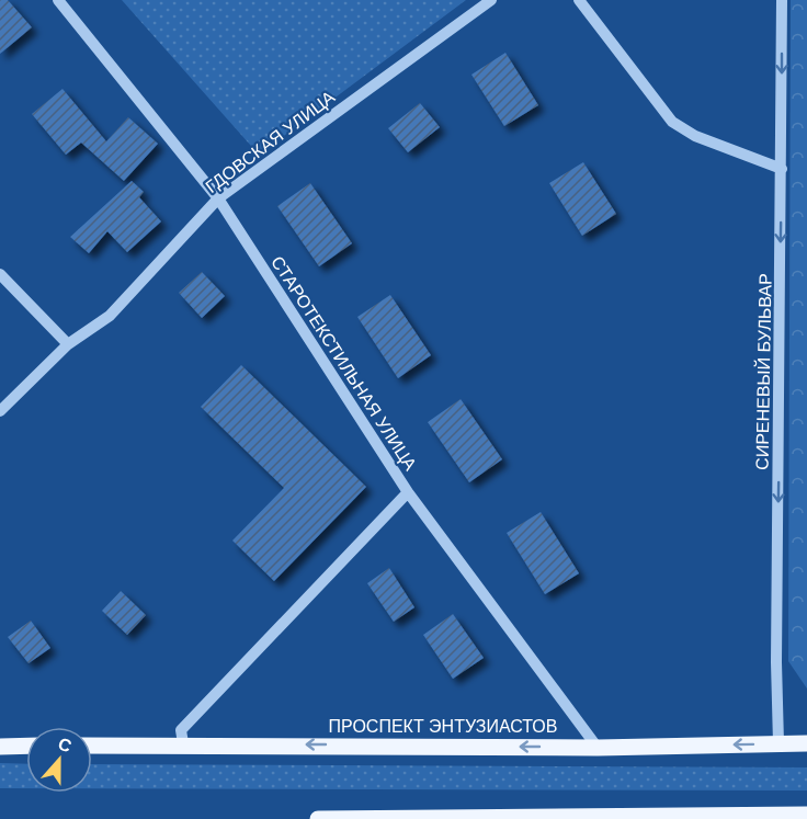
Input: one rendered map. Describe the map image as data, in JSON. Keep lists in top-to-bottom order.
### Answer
{
  "streets": {
    "main road": ["ПРОСПЕКТ ЭНТУЗИАСТОВ"],
    "street": ["ГДОВСКАЯ УЛИЦА", "СТАРОТЕКСТИЛЬНАЯ УЛИЦА", "СИРЕНЕВЫЙ БУЛЬВАР"]
  },
  "crossings": [
    ["ГДОВСКАЯ УЛИЦА", "СТАРОТЕКСТИЛЬНАЯ УЛИЦА"],
    ["СТАРОТЕКСТИЛЬНАЯ УЛИЦА", "ПРОСПЕКТ ЭНТУЗИАСТОВ"],
    ["СИРЕНЕВЫЙ БУЛЬВАР", "ПРОСПЕКТ ЭНТУЗИАСТОВ"]
  ],
  "one_way": ["СИРЕНЕВЫЙ БУЛЬВАР"],
  "north": "top"
}
